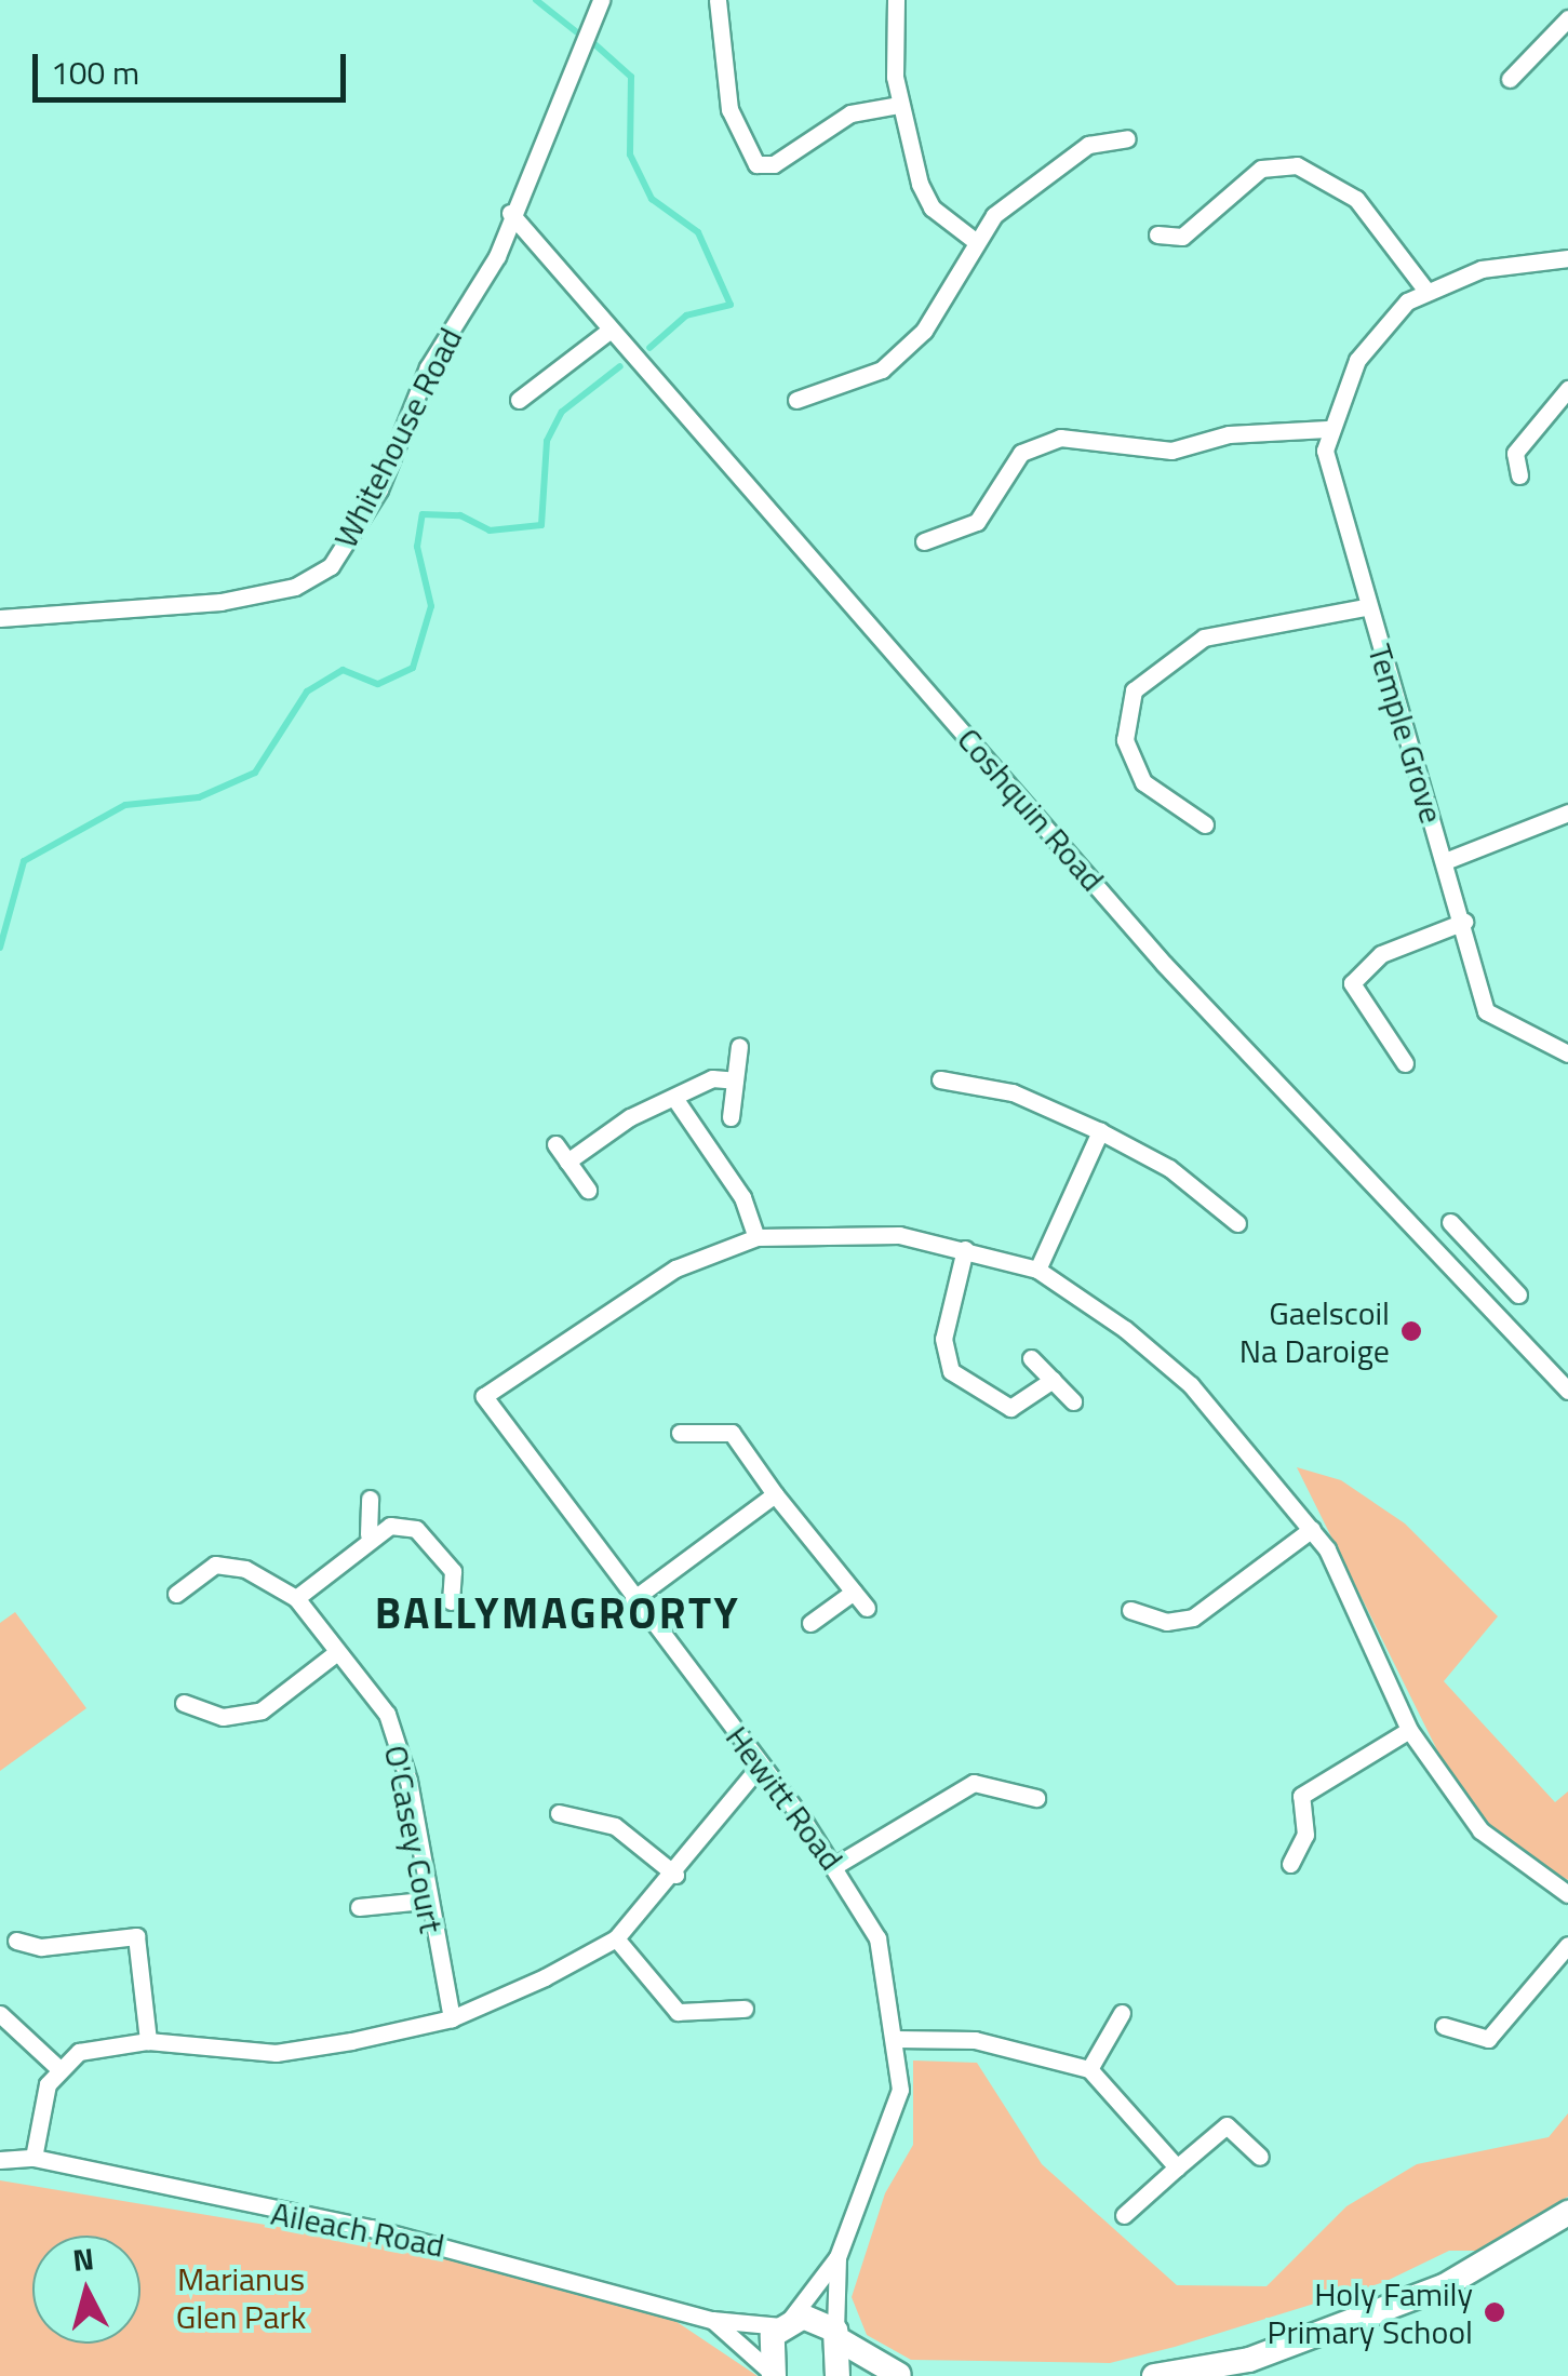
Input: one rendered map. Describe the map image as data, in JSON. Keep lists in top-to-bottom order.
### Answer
{
  "streets": {
    "street": [
      "Whitehouse Road",
      "Temple Grove",
      "Coshquin Road",
      "Hewitt Road",
      "O'Casey Court",
      "Aileach Road"
    ]
  },
  "crossings": [
    ["Whitehouse Road", "Coshquin Road"],
    ["Hewitt Road", "Aileach Road"]
  ],
  "districts": ["BALLYMAGRORTY"],
  "parks": ["Marianus Glen Park"],
  "places": ["Gaelscoil Na Daroige", "Holy Family Primary School"],
  "scale_bar": "100 m",
  "north": "top"
}
